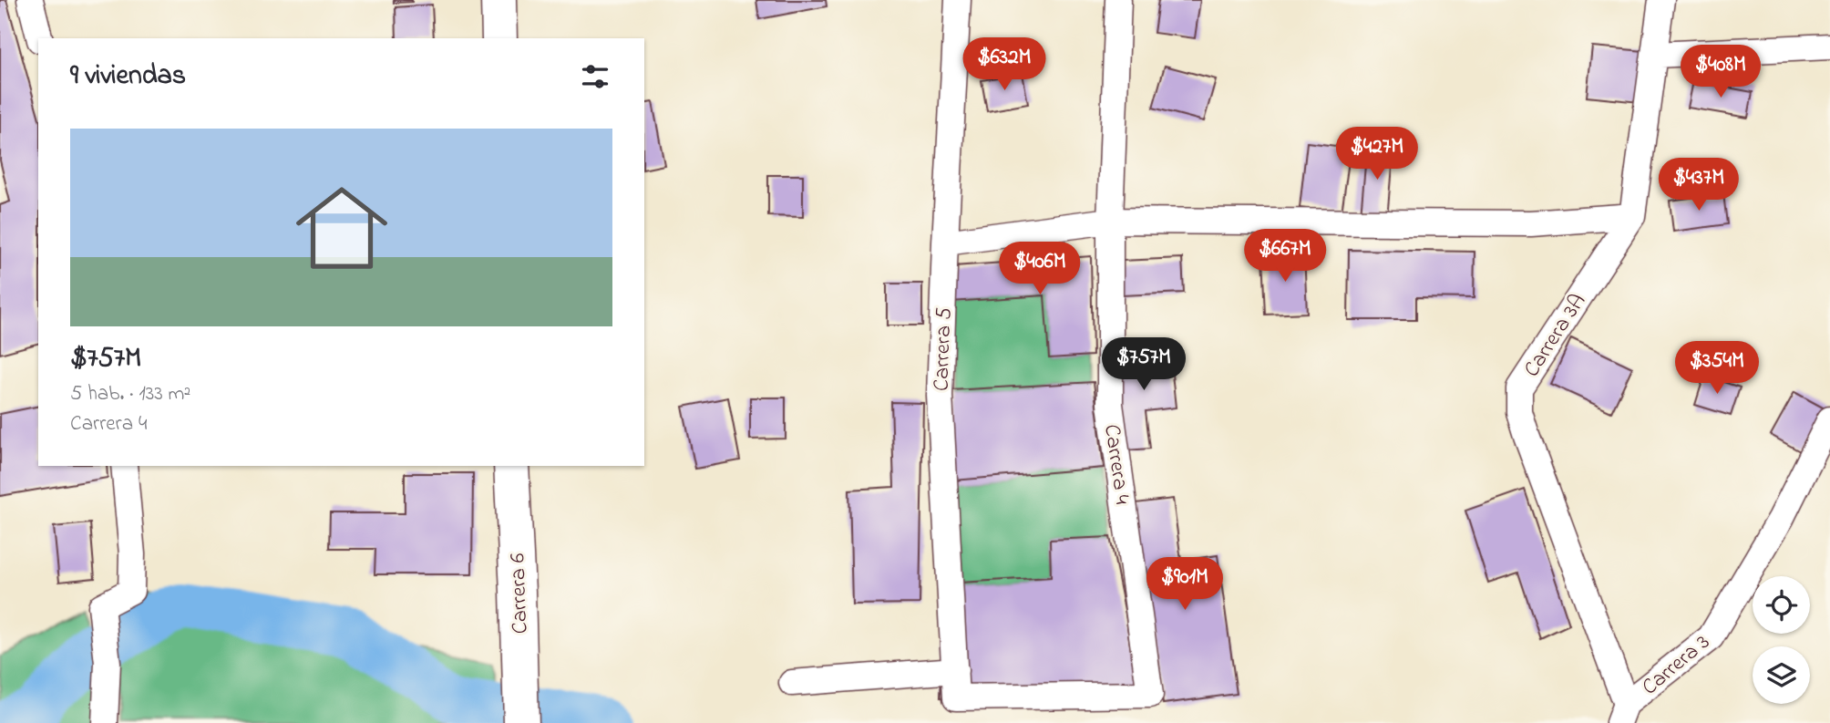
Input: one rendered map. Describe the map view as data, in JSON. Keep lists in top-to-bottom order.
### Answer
{
  "streets": {
    "main road": ["Carrera 6"],
    "street": [
      "Carrera 3A",
      "Carrera 5",
      "Carrera 4",
      "Carrera 3"
    ]
  },
  "crossings": [
    ["Carrera 3A", "Carrera 3"],
    ["Carrera 5", "Carrera 4"]
  ],
  "page": {
    "price": [
      "$632M",
      "$408M",
      "$427M",
      "$437M",
      "$667M",
      "$406M",
      "$757M",
      "$354M",
      "$901M"
    ],
    "heading": "9 viviendas",
    "list": [
      {
        "name": "$757M",
        "note": "5 hab. · 133 m² · Carrera 4"
      }
    ]
  }
}
